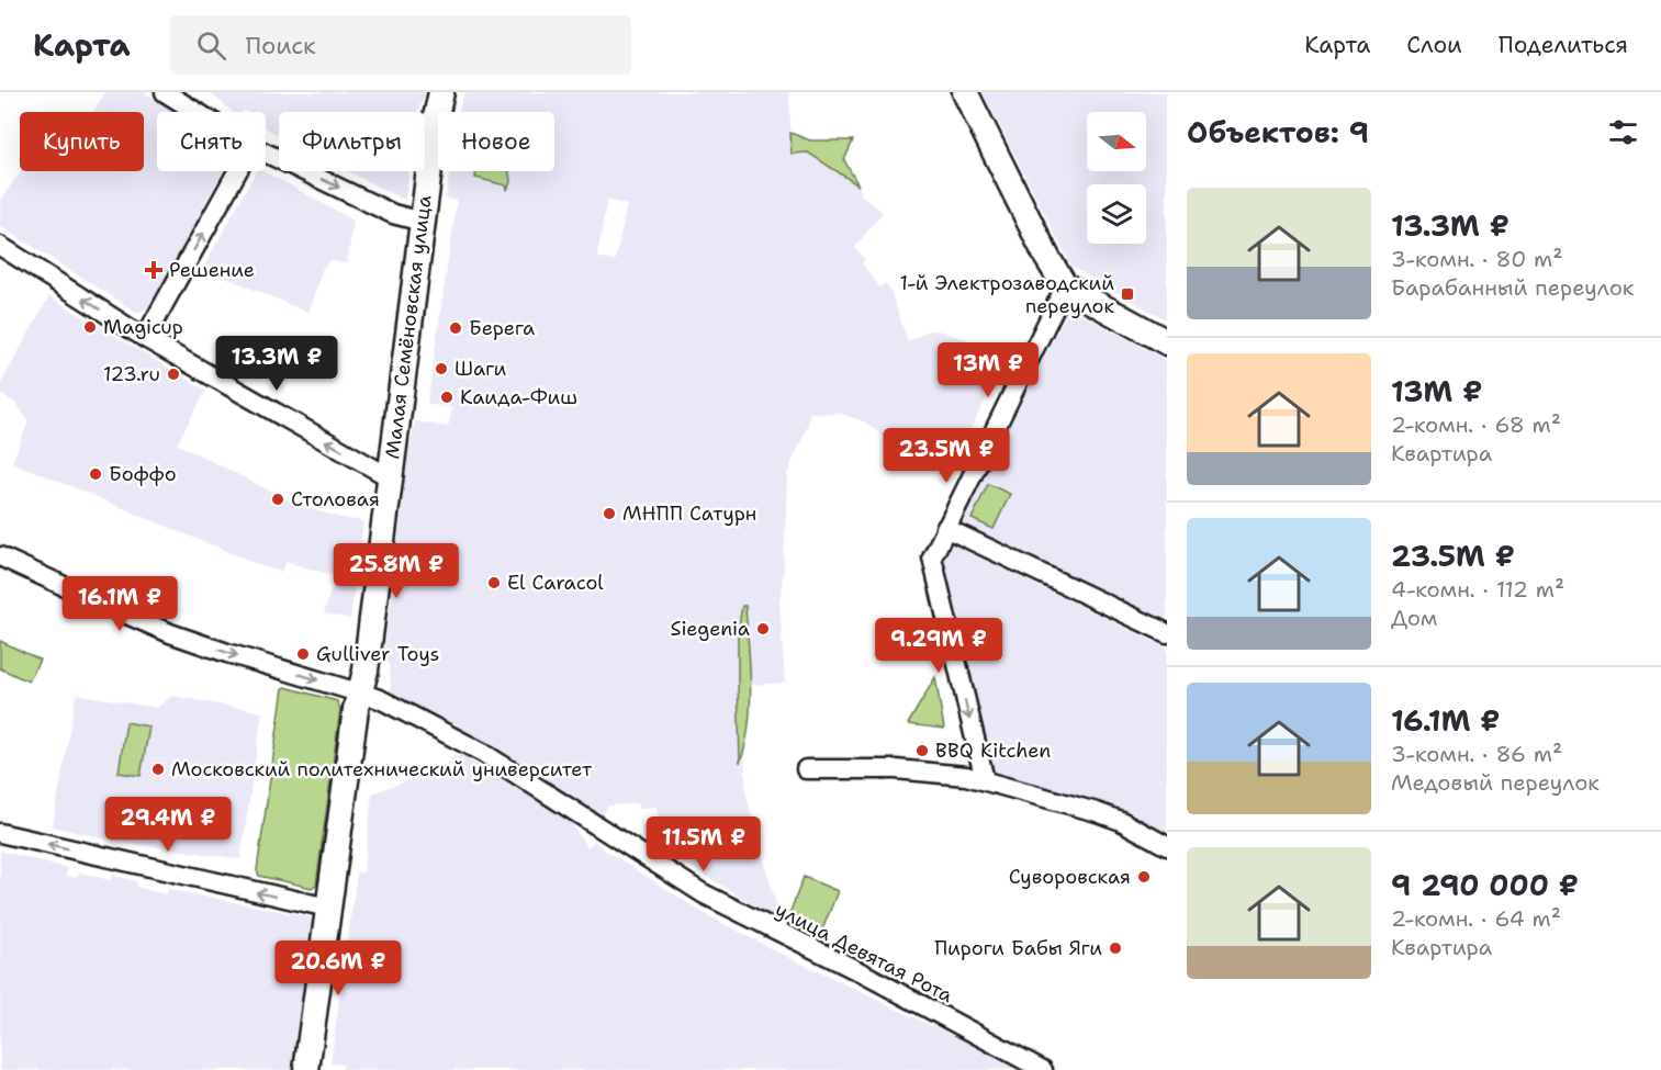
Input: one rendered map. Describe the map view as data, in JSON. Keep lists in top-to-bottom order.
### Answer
{
  "streets": {
    "street": ["Малая Семёновская улица", "улица Девятая Рота"]
  },
  "crossings": [
    ["Малая Семёновская улица", "улица Девятая Рота"]
  ],
  "places": {
    "health": ["Решение"],
    "transit": ["1-й Электрозаводский переулок"],
    "other": [
      "Magicup",
      "Берега",
      "Шаги",
      "123.ru",
      "Каида-Фиш",
      "Боффо",
      "Столовая",
      "МНПП Сатурн",
      "El Caracol",
      "Siegenia",
      "Gulliver Toys",
      "BBQ Kitchen",
      "Московский политехнический университет",
      "Суворовская",
      "Пироги Бабы Яги"
    ]
  },
  "north": "right",
  "page": {
    "header": "Карта",
    "search": "Поиск",
    "nav": ["Карта", "Слои", "Поделиться"],
    "heading": "Объектов: 9",
    "chip": [
      "Купить",
      "Снять",
      "Фильтры",
      "Новое"
    ],
    "list": [
      {
        "name": "13.3M ₽",
        "note": "3-комн. · 80 m² · Барабанный переулок"
      },
      {
        "name": "13M ₽",
        "note": "2-комн. · 68 m² · Квартира"
      },
      {
        "name": "23.5M ₽",
        "note": "4-комн. · 112 m² · Дом"
      },
      {
        "name": "16.1M ₽",
        "note": "3-комн. · 86 m² · Медовый переулок"
      },
      {
        "name": "9 290 000 ₽",
        "note": "2-комн. · 64 m² · Квартира"
      }
    ],
    "price": [
      "13.3M ₽",
      "13M ₽",
      "23.5M ₽",
      "25.8M ₽",
      "16.1M ₽",
      "9.29M ₽",
      "29.4M ₽",
      "11.5M ₽",
      "20.6M ₽"
    ]
  }
}
